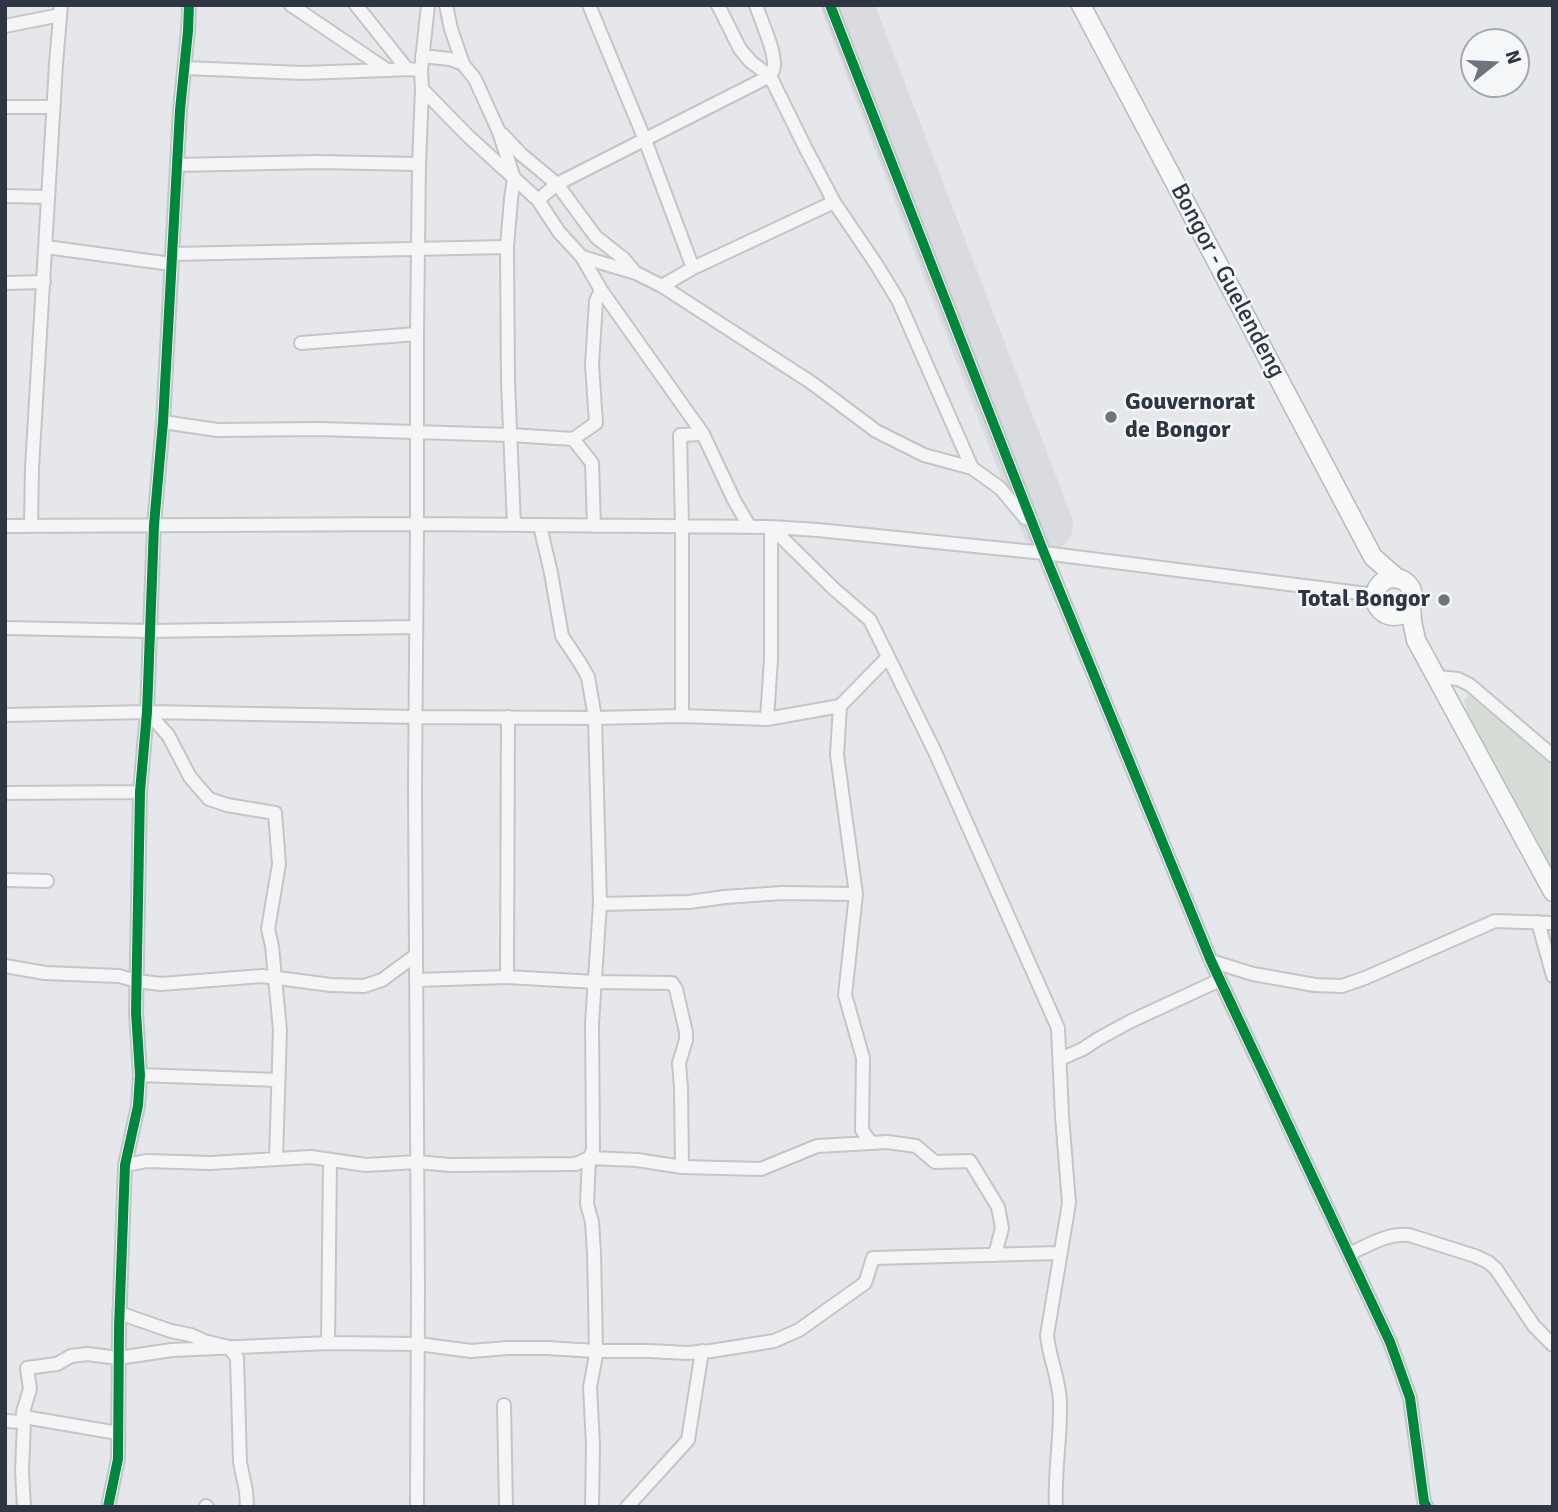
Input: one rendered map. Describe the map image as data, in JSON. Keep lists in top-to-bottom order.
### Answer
{
  "streets": {
    "highway": ["Bongor - Guelendeng"]
  },
  "places": ["Gouvernorat de Bongor", "Total Bongor"],
  "north": "right"
}
